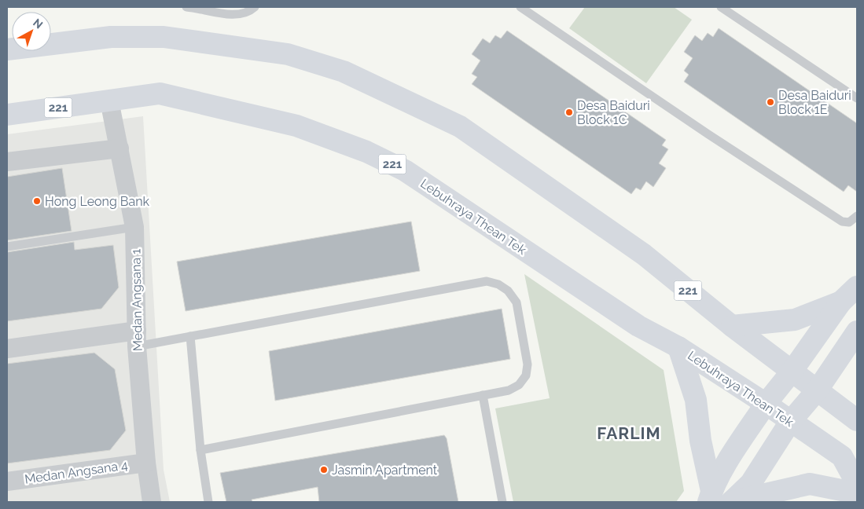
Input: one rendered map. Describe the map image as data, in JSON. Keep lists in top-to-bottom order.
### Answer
{
  "streets": {
    "main road": ["221", "Lebuhraya Thean Tek"],
    "street": ["Medan Angsana 1", "Medan Angsana 4"]
  },
  "crossings": [
    ["Lebuhraya Thean Tek", "Medan Angsana 1"],
    ["Medan Angsana 1", "Medan Angsana 4"]
  ],
  "districts": ["FARLIM"],
  "places": [
    "Desa Baiduri Block 1E",
    "Desa Baiduri Block 1C",
    "Hong Leong Bank",
    "Jasmin Apartment"
  ],
  "north": "top right"
}
